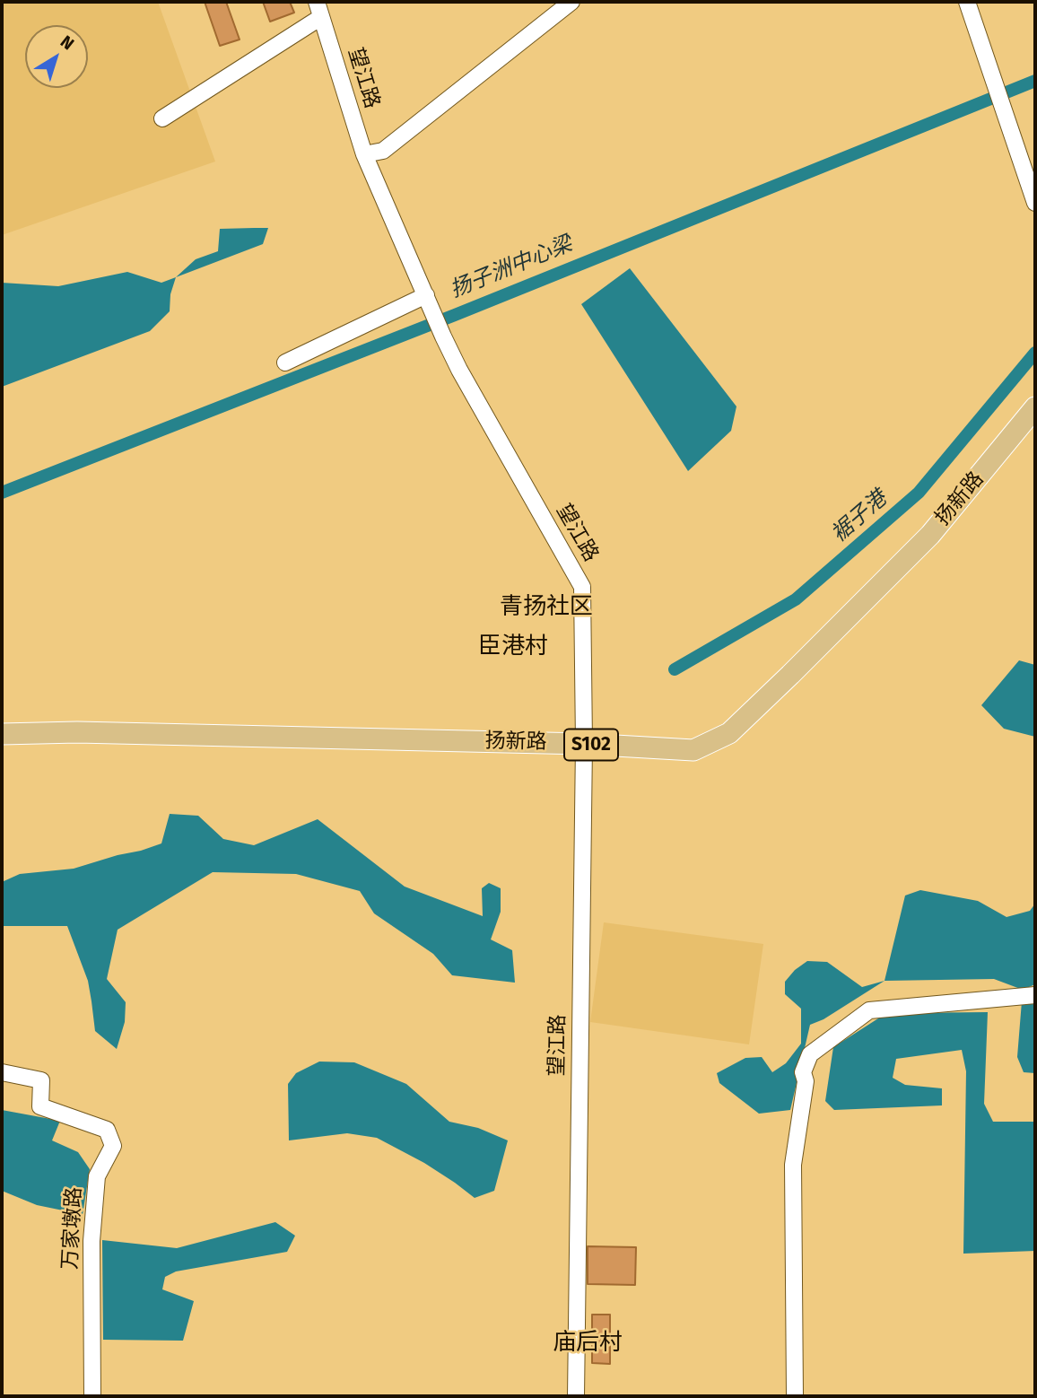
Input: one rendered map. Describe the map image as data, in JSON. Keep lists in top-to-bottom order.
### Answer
{
  "streets": {
    "main road": ["扬新路", "S102"],
    "street": ["望江路", "万家墩路"]
  },
  "crossings": [
    ["望江路", "扬新路"]
  ],
  "districts": ["青扬社区", "臣港村", "庙后村"],
  "water": ["扬子洲中心梁", "裾子港"],
  "north": "top right"
}
